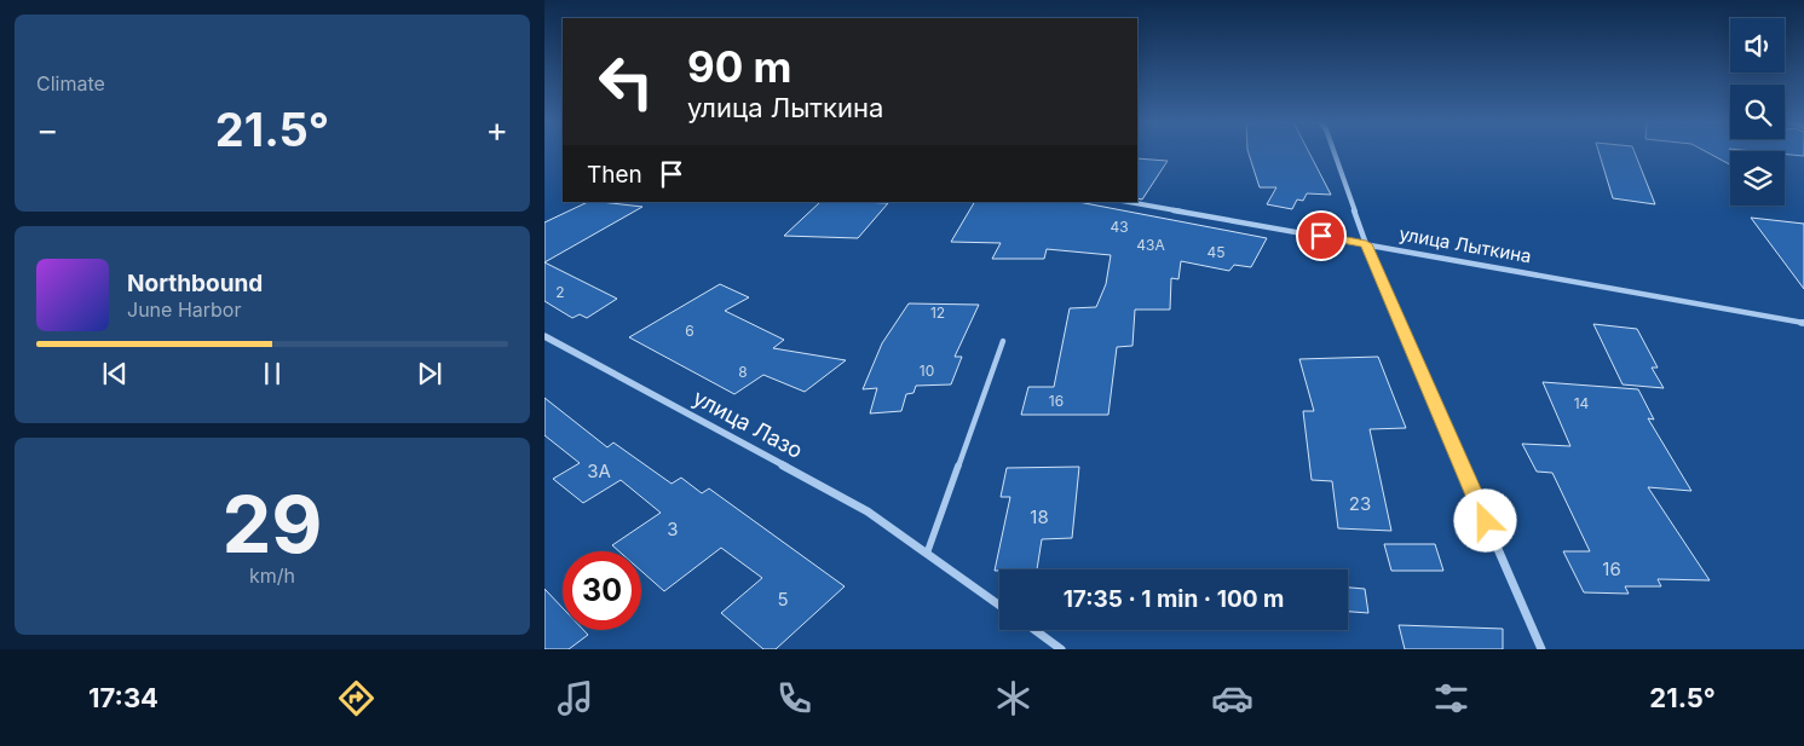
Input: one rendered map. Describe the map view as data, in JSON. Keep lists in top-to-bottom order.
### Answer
{
  "streets": {
    "street": ["улица Лыткина", "улица Лазо"]
  },
  "house_numbers": [
    "43",
    "43А",
    "45",
    "2",
    "12",
    "6",
    "10",
    "8",
    "16",
    "14",
    "3А",
    "23",
    "18",
    "3",
    "16",
    "5"
  ],
  "page": {
    "tile": [
      "Climate",
      ["29", "km/h"]
    ],
    "turn": ["90 m", "улица Лыткина"],
    "heat": ["−", "21.5°", "+"],
    "then": "Then",
    "song": ["Northbound", "June Harbor"],
    "limit": "30",
    "trip": "17:35 · 1 min · 100 m",
    "tabs": ["17:34", "21.5°"]
  }
}
